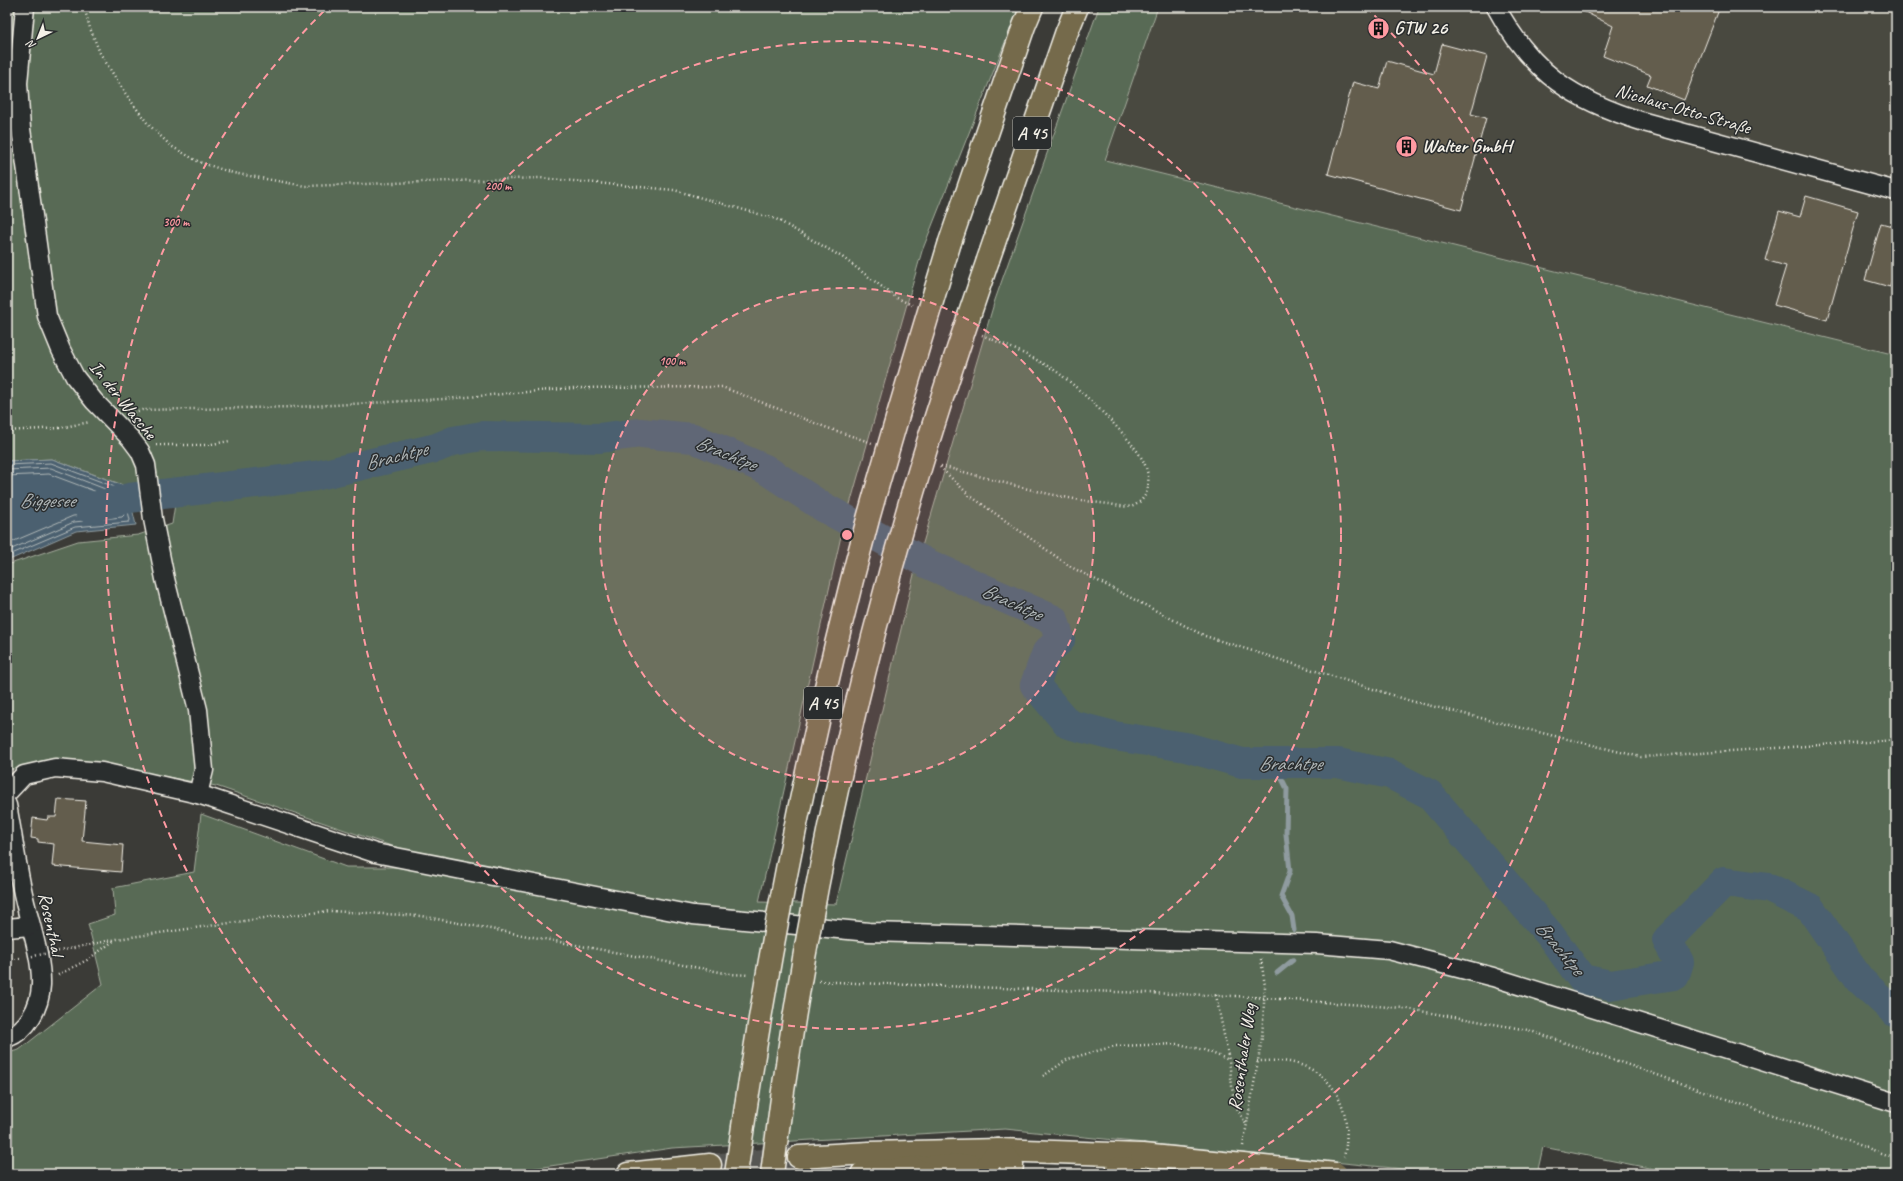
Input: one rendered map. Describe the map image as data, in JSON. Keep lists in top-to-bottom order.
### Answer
{
  "streets": {
    "main road": ["A 45"],
    "street": ["Nicolaus-Otto-Straße", "In der Wasche", "Rosenthal"],
    "path": ["Rosenthaler Weg"]
  },
  "water": ["Brachtpe", "Biggesee"],
  "places": {
    "building": ["GTW 26", "Walter GmbH"]
  },
  "north": "bottom left",
  "rings": ["200 m", "300 m", "100 m"]
}
